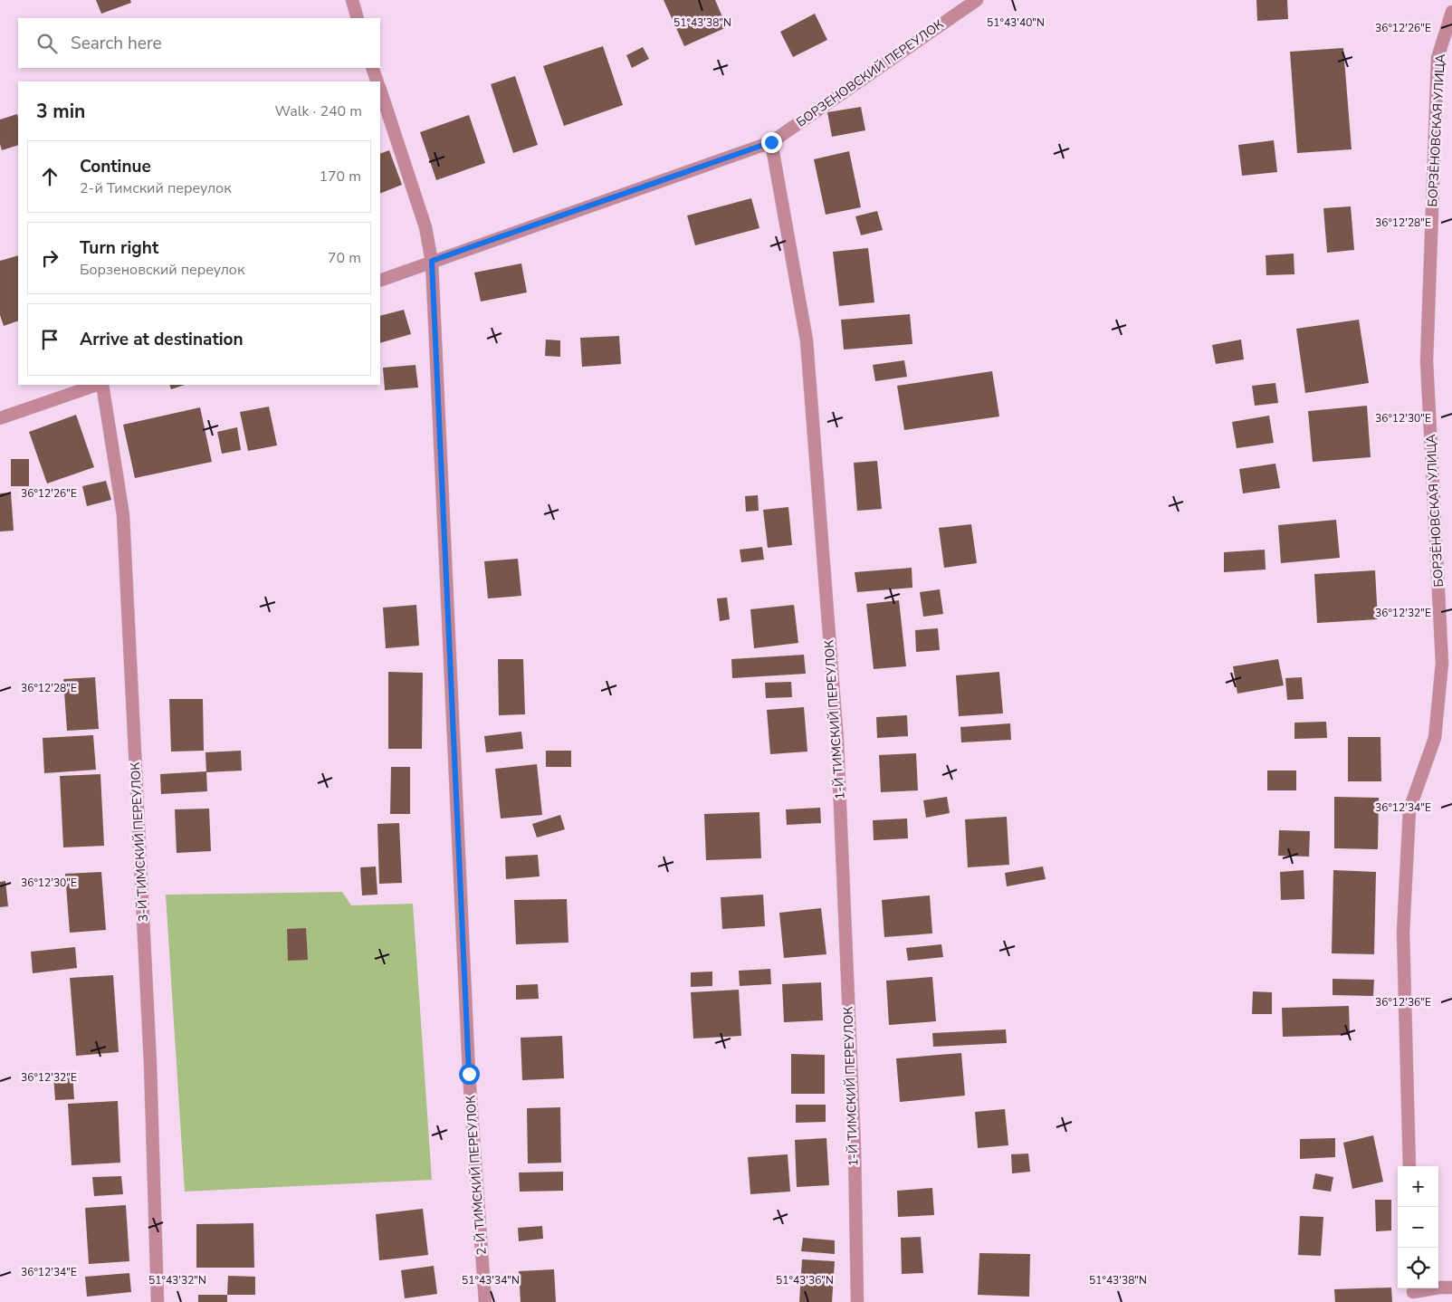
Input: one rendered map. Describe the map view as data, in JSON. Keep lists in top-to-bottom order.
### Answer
{
  "streets": {
    "street": [
      "БОРЗЕНОВСКИЙ ПЕРЕУЛОК",
      "БОРЗЁНОВСКАЯ УЛИЦА",
      "1-Й ТИМСКИЙ ПЕРЕУЛОК",
      "3-Й ТИМСКИЙ ПЕРЕУЛОК",
      "2-Й ТИМСКИЙ ПЕРЕУЛОК"
    ]
  },
  "crossings": [
    ["БОРЗЕНОВСКИЙ ПЕРЕУЛОК", "1-Й ТИМСКИЙ ПЕРЕУЛОК"],
    ["БОРЗЕНОВСКИЙ ПЕРЕУЛОК", "2-Й ТИМСКИЙ ПЕРЕУЛОК"]
  ],
  "page": {
    "search": "Search here",
    "heading": ["3 min", "Walk · 240 m"],
    "list": [
      ["Continue", "2-й Тимский переулок", "170 m"],
      ["Turn right", "Борзеновский переулок", "70 m"],
      "Arrive at destination"
    ],
    "map_buttons": ["+", "−"]
  },
  "coordinates": [
    "51°43'38\"N",
    "51°43'40\"N",
    "36°12'26\"E",
    "36°12'28\"E",
    "36°12'30\"E",
    "36°12'32\"E",
    "36°12'34\"E",
    "36°12'36\"E",
    "51°43'32\"N",
    "51°43'34\"N",
    "51°43'36\"N"
  ]
}
